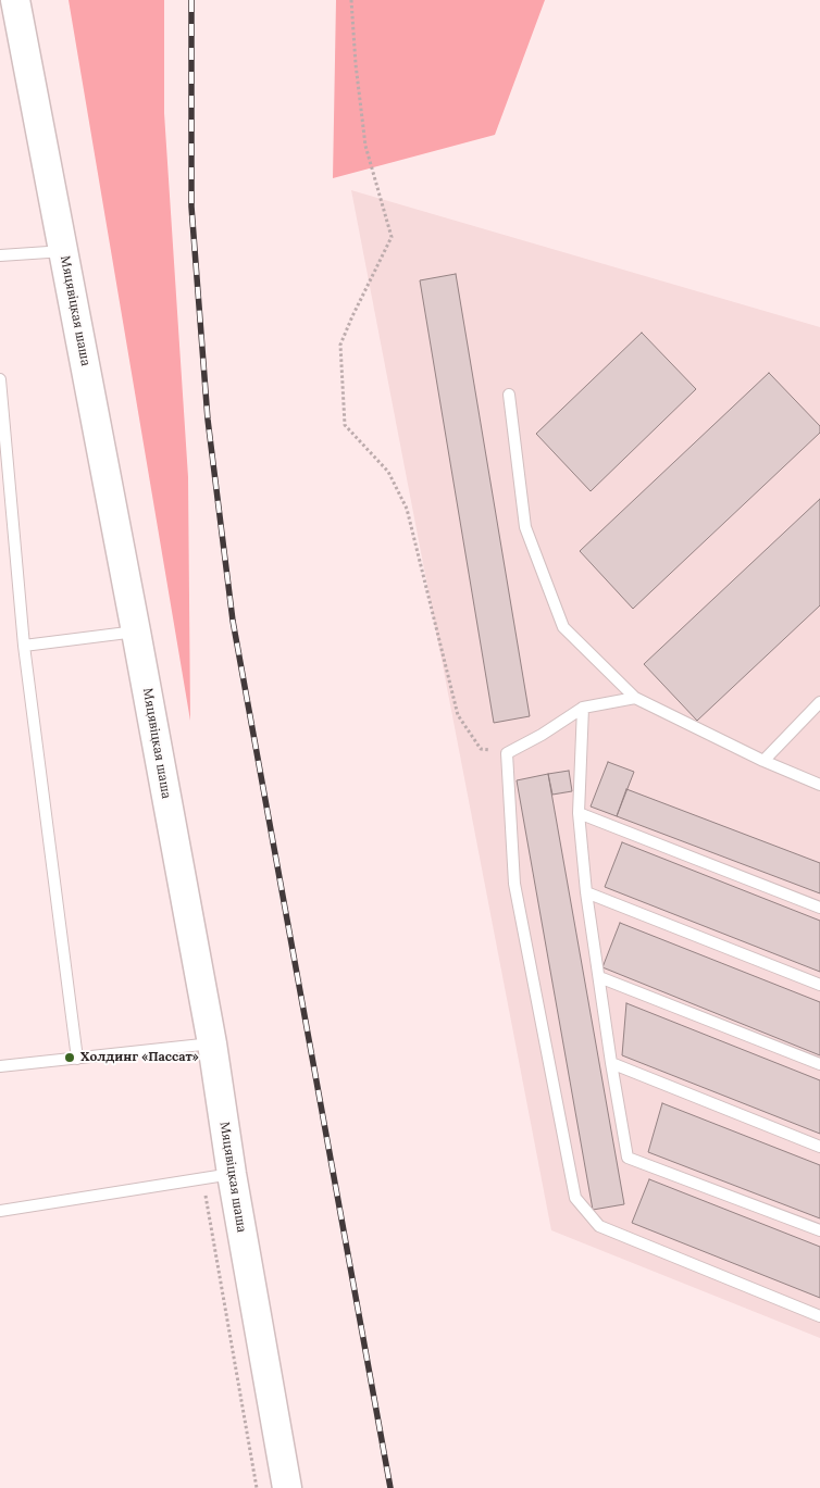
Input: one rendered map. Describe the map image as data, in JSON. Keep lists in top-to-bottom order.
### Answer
{
  "streets": {
    "main road": ["Мяцявіцкая шаша"]
  },
  "places": ["Холдинг «Пассат»"]
}
